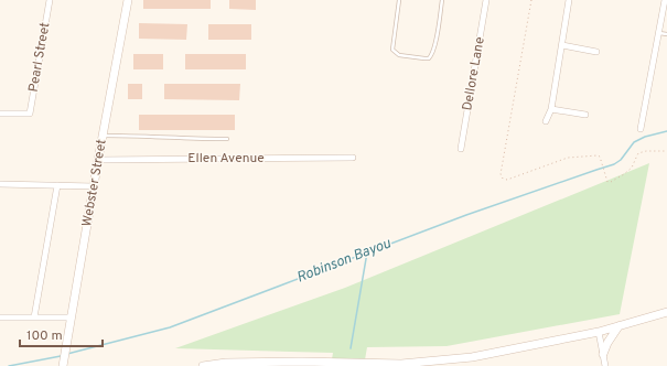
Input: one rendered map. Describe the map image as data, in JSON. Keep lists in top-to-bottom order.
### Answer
{
  "streets": {
    "main road": ["Webster Street"],
    "street": ["Pearl Street", "Dellore Lane", "Ellen Avenue"]
  },
  "crossings": [
    ["Ellen Avenue", "Webster Street"]
  ],
  "water": ["Robinson Bayou"],
  "scale_bar": "100 m"
}
